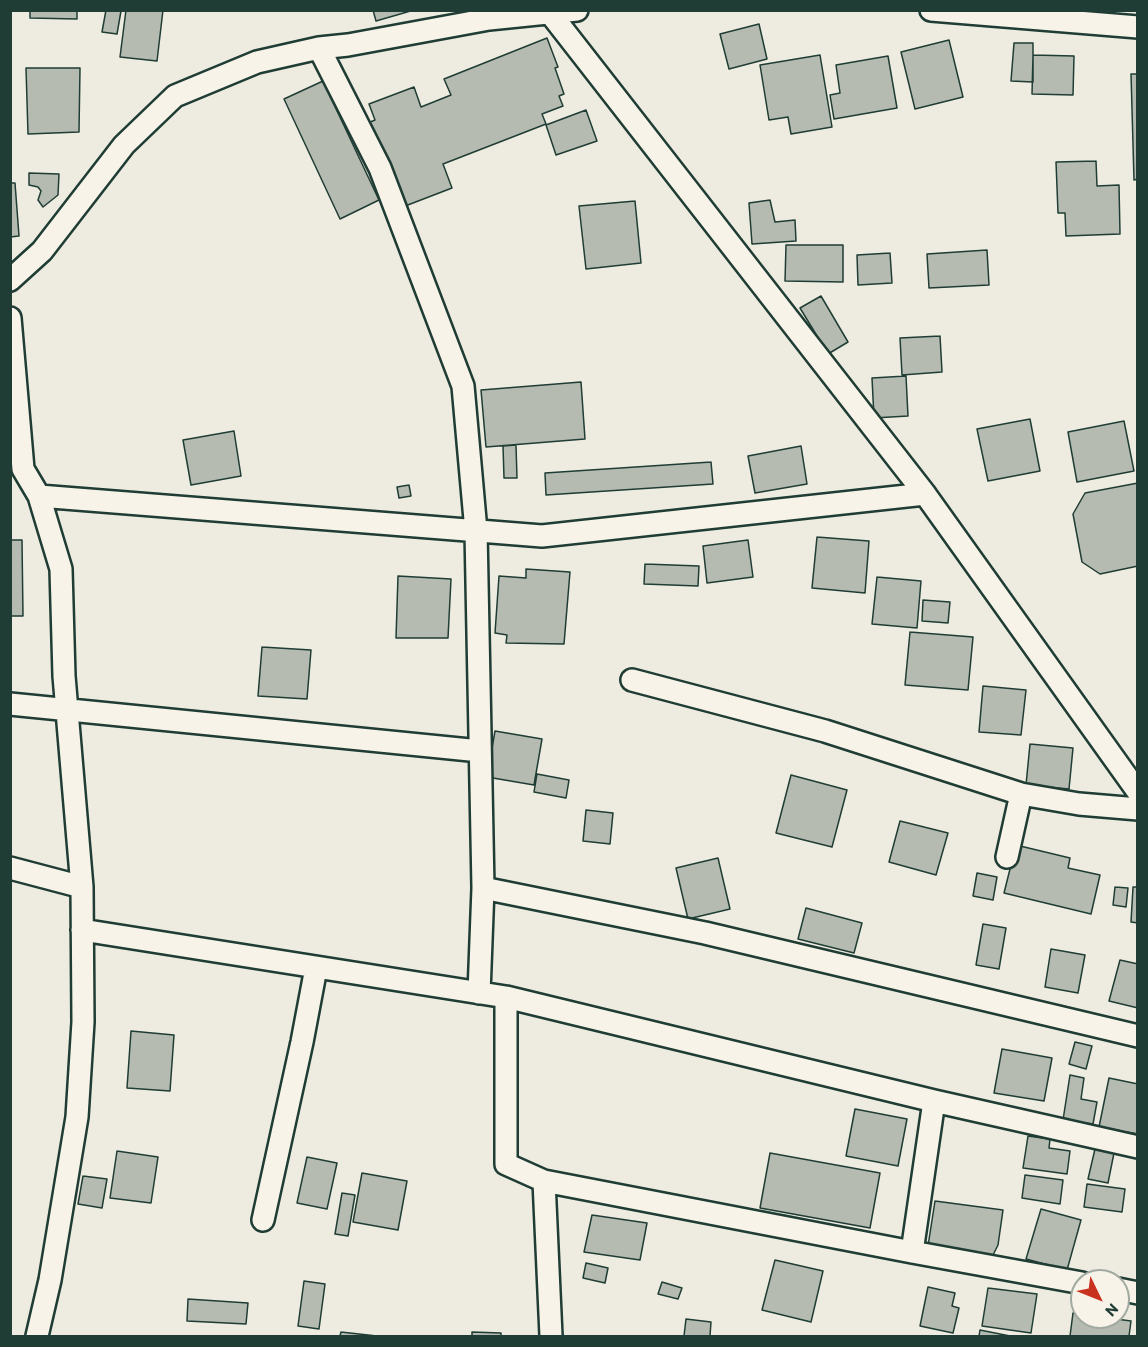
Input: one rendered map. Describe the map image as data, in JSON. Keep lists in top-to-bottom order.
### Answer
{
  "north": "bottom right"
}
